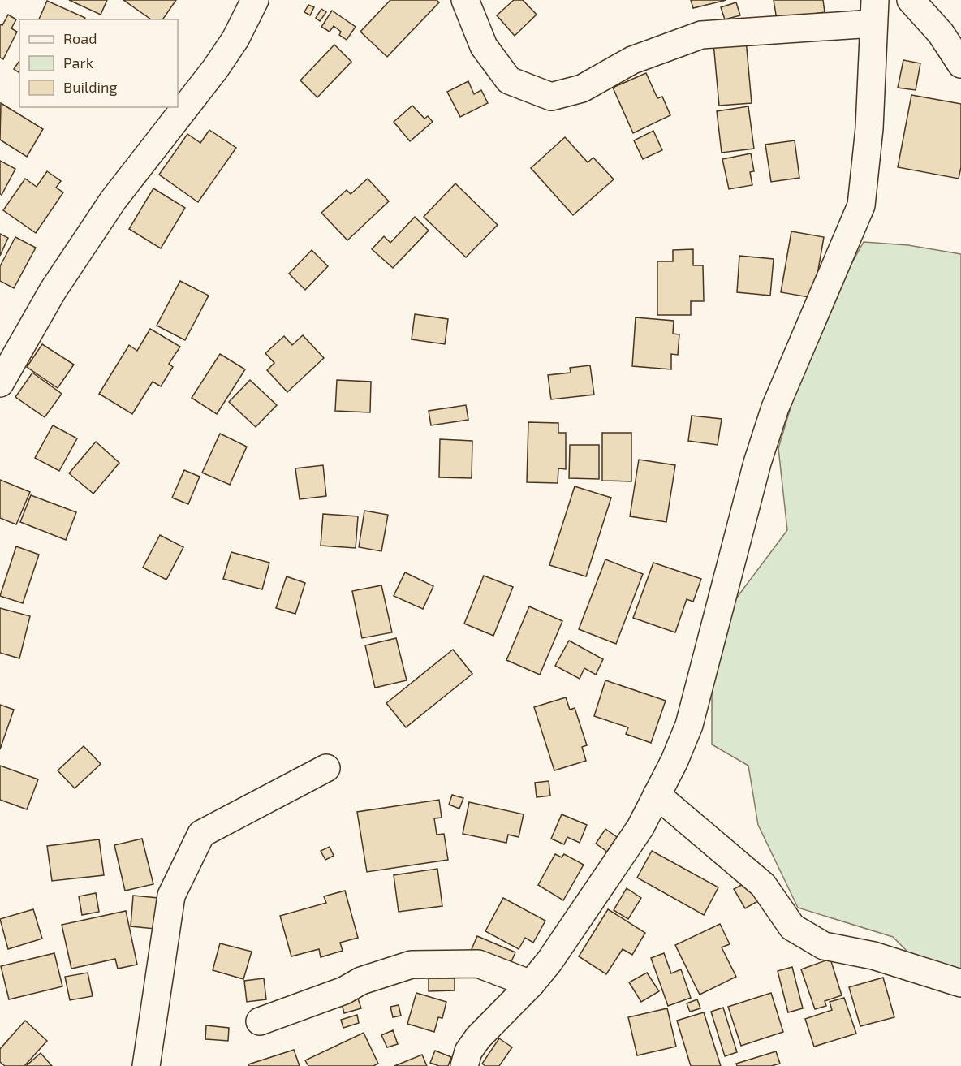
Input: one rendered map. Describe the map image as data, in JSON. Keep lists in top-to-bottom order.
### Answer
{
  "legend": ["Road", "Park", "Building"]
}
